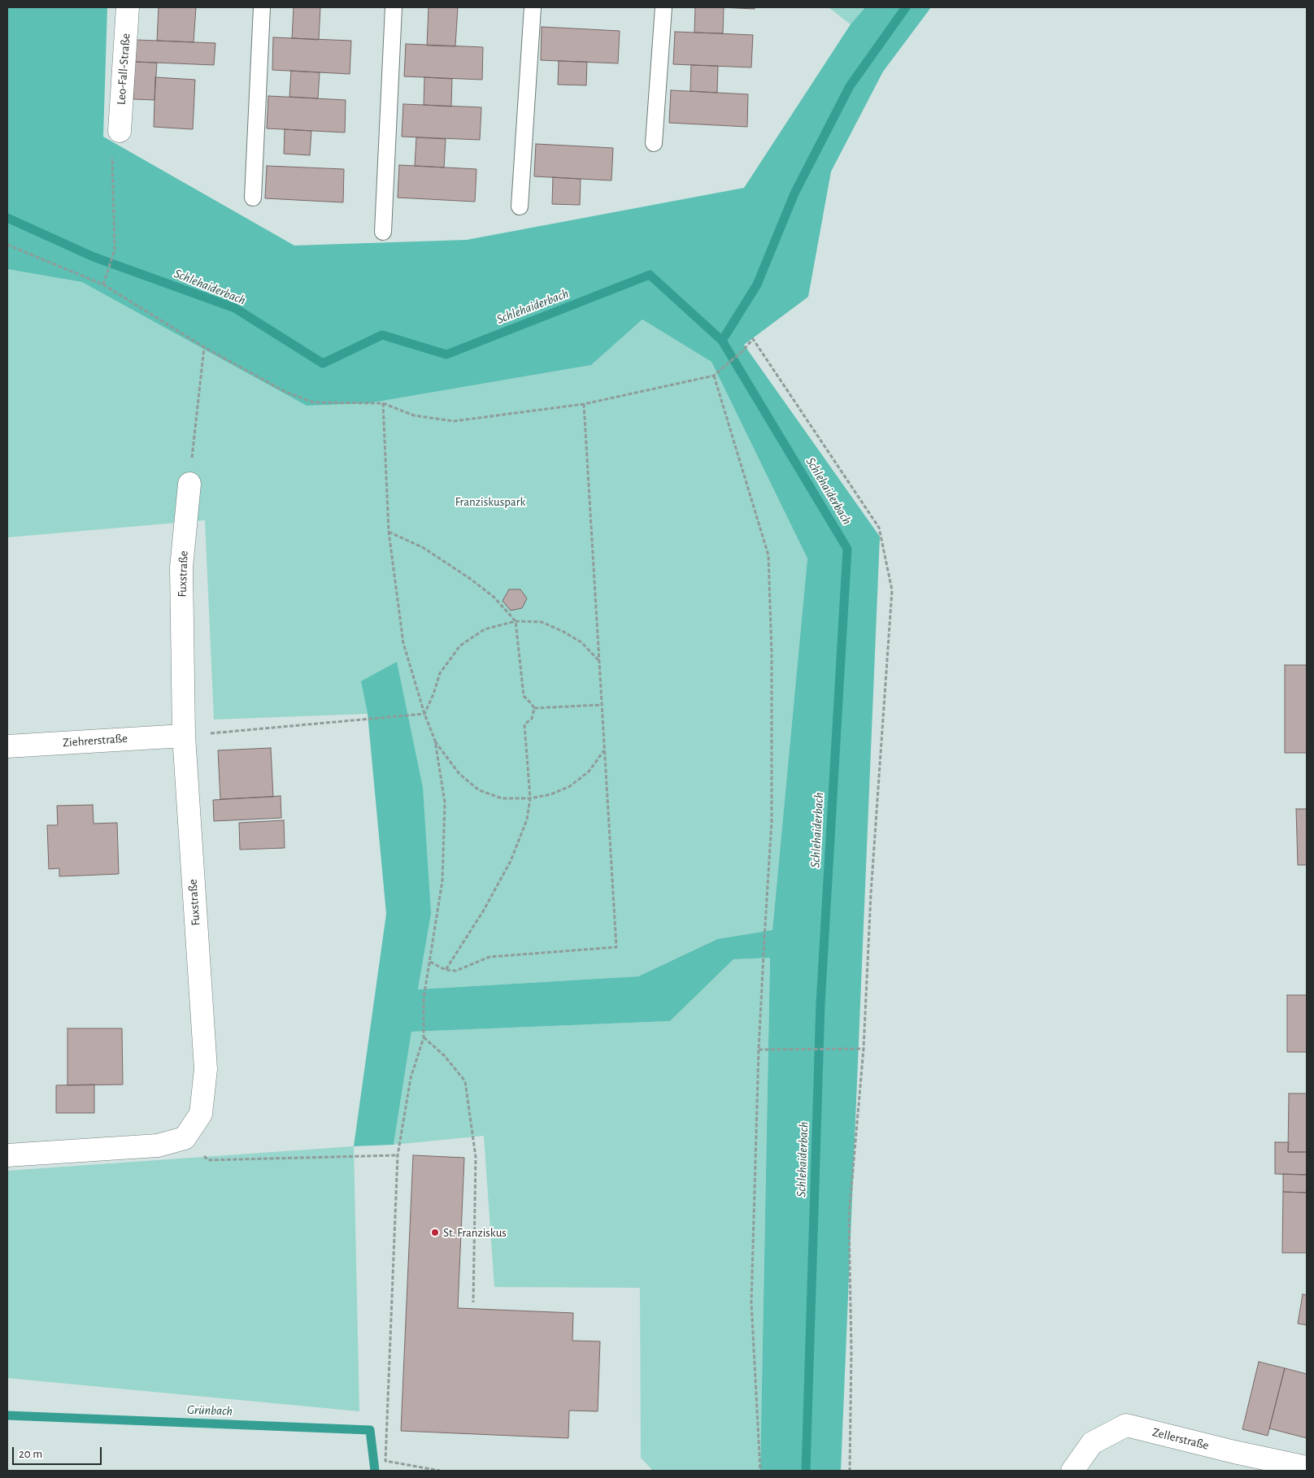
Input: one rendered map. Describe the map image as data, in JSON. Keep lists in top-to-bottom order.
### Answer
{
  "streets": {
    "street": [
      "Leo-Fall-Straße",
      "Fuxstraße",
      "Ziehrerstraße",
      "Zellerstraße"
    ]
  },
  "crossings": [
    ["Fuxstraße", "Ziehrerstraße"]
  ],
  "water": ["Schlehaiderbach", "Grünbach"],
  "parks": ["Franziskuspark"],
  "places": ["St. Franziskus"],
  "scale_bar": "20 m"
}
